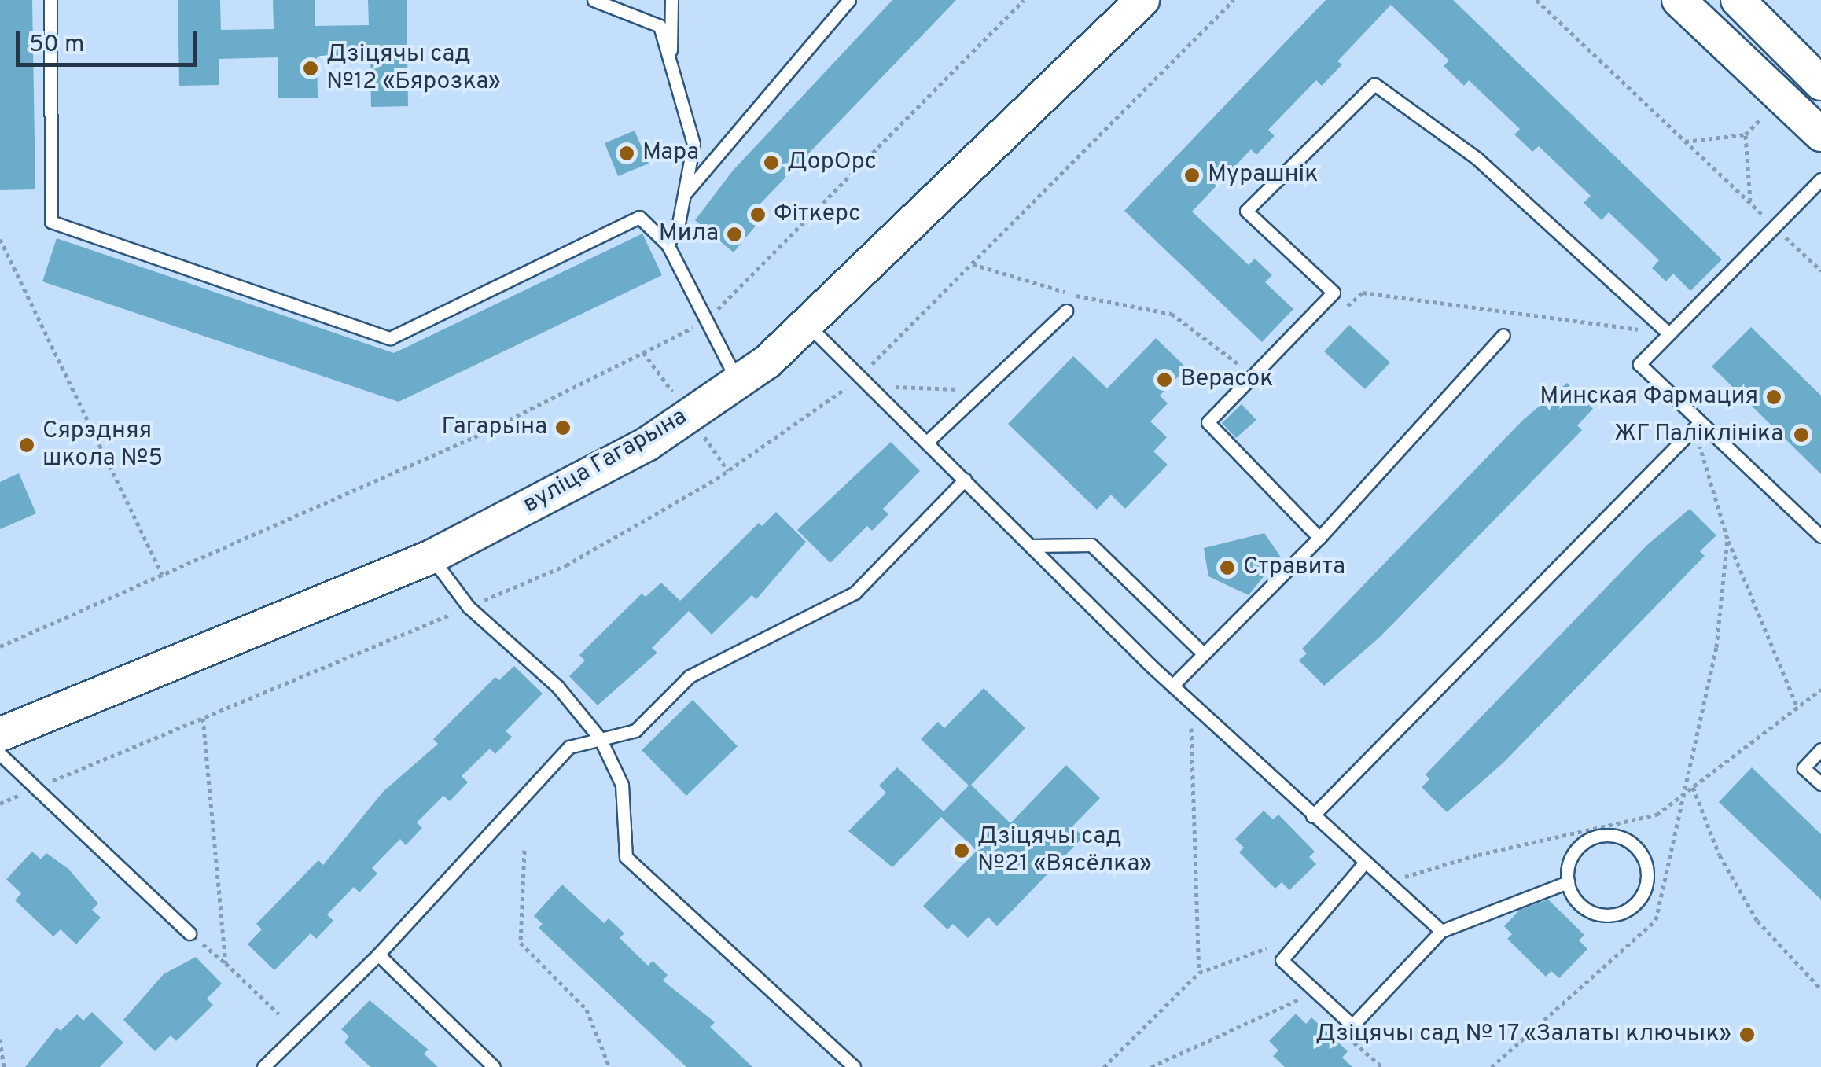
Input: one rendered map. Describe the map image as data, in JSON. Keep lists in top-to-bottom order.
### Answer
{
  "streets": {
    "main road": ["вуліца Гагарына"]
  },
  "places": [
    "Дзіцячы сад №12 «Бярозка»",
    "Мара",
    "ДорОрс",
    "Мурашнік",
    "Фіткерс",
    "Мила",
    "Верасок",
    "Минская Фармация",
    "Гагарына",
    "ЖГ Паліклініка",
    "Сярэдняя школа №5",
    "Стравита",
    "Дзіцячы сад №21 «Вясёлка»",
    "Дзіцячы сад № 17 «Залаты ключык»"
  ],
  "scale_bar": "50 m"
}
